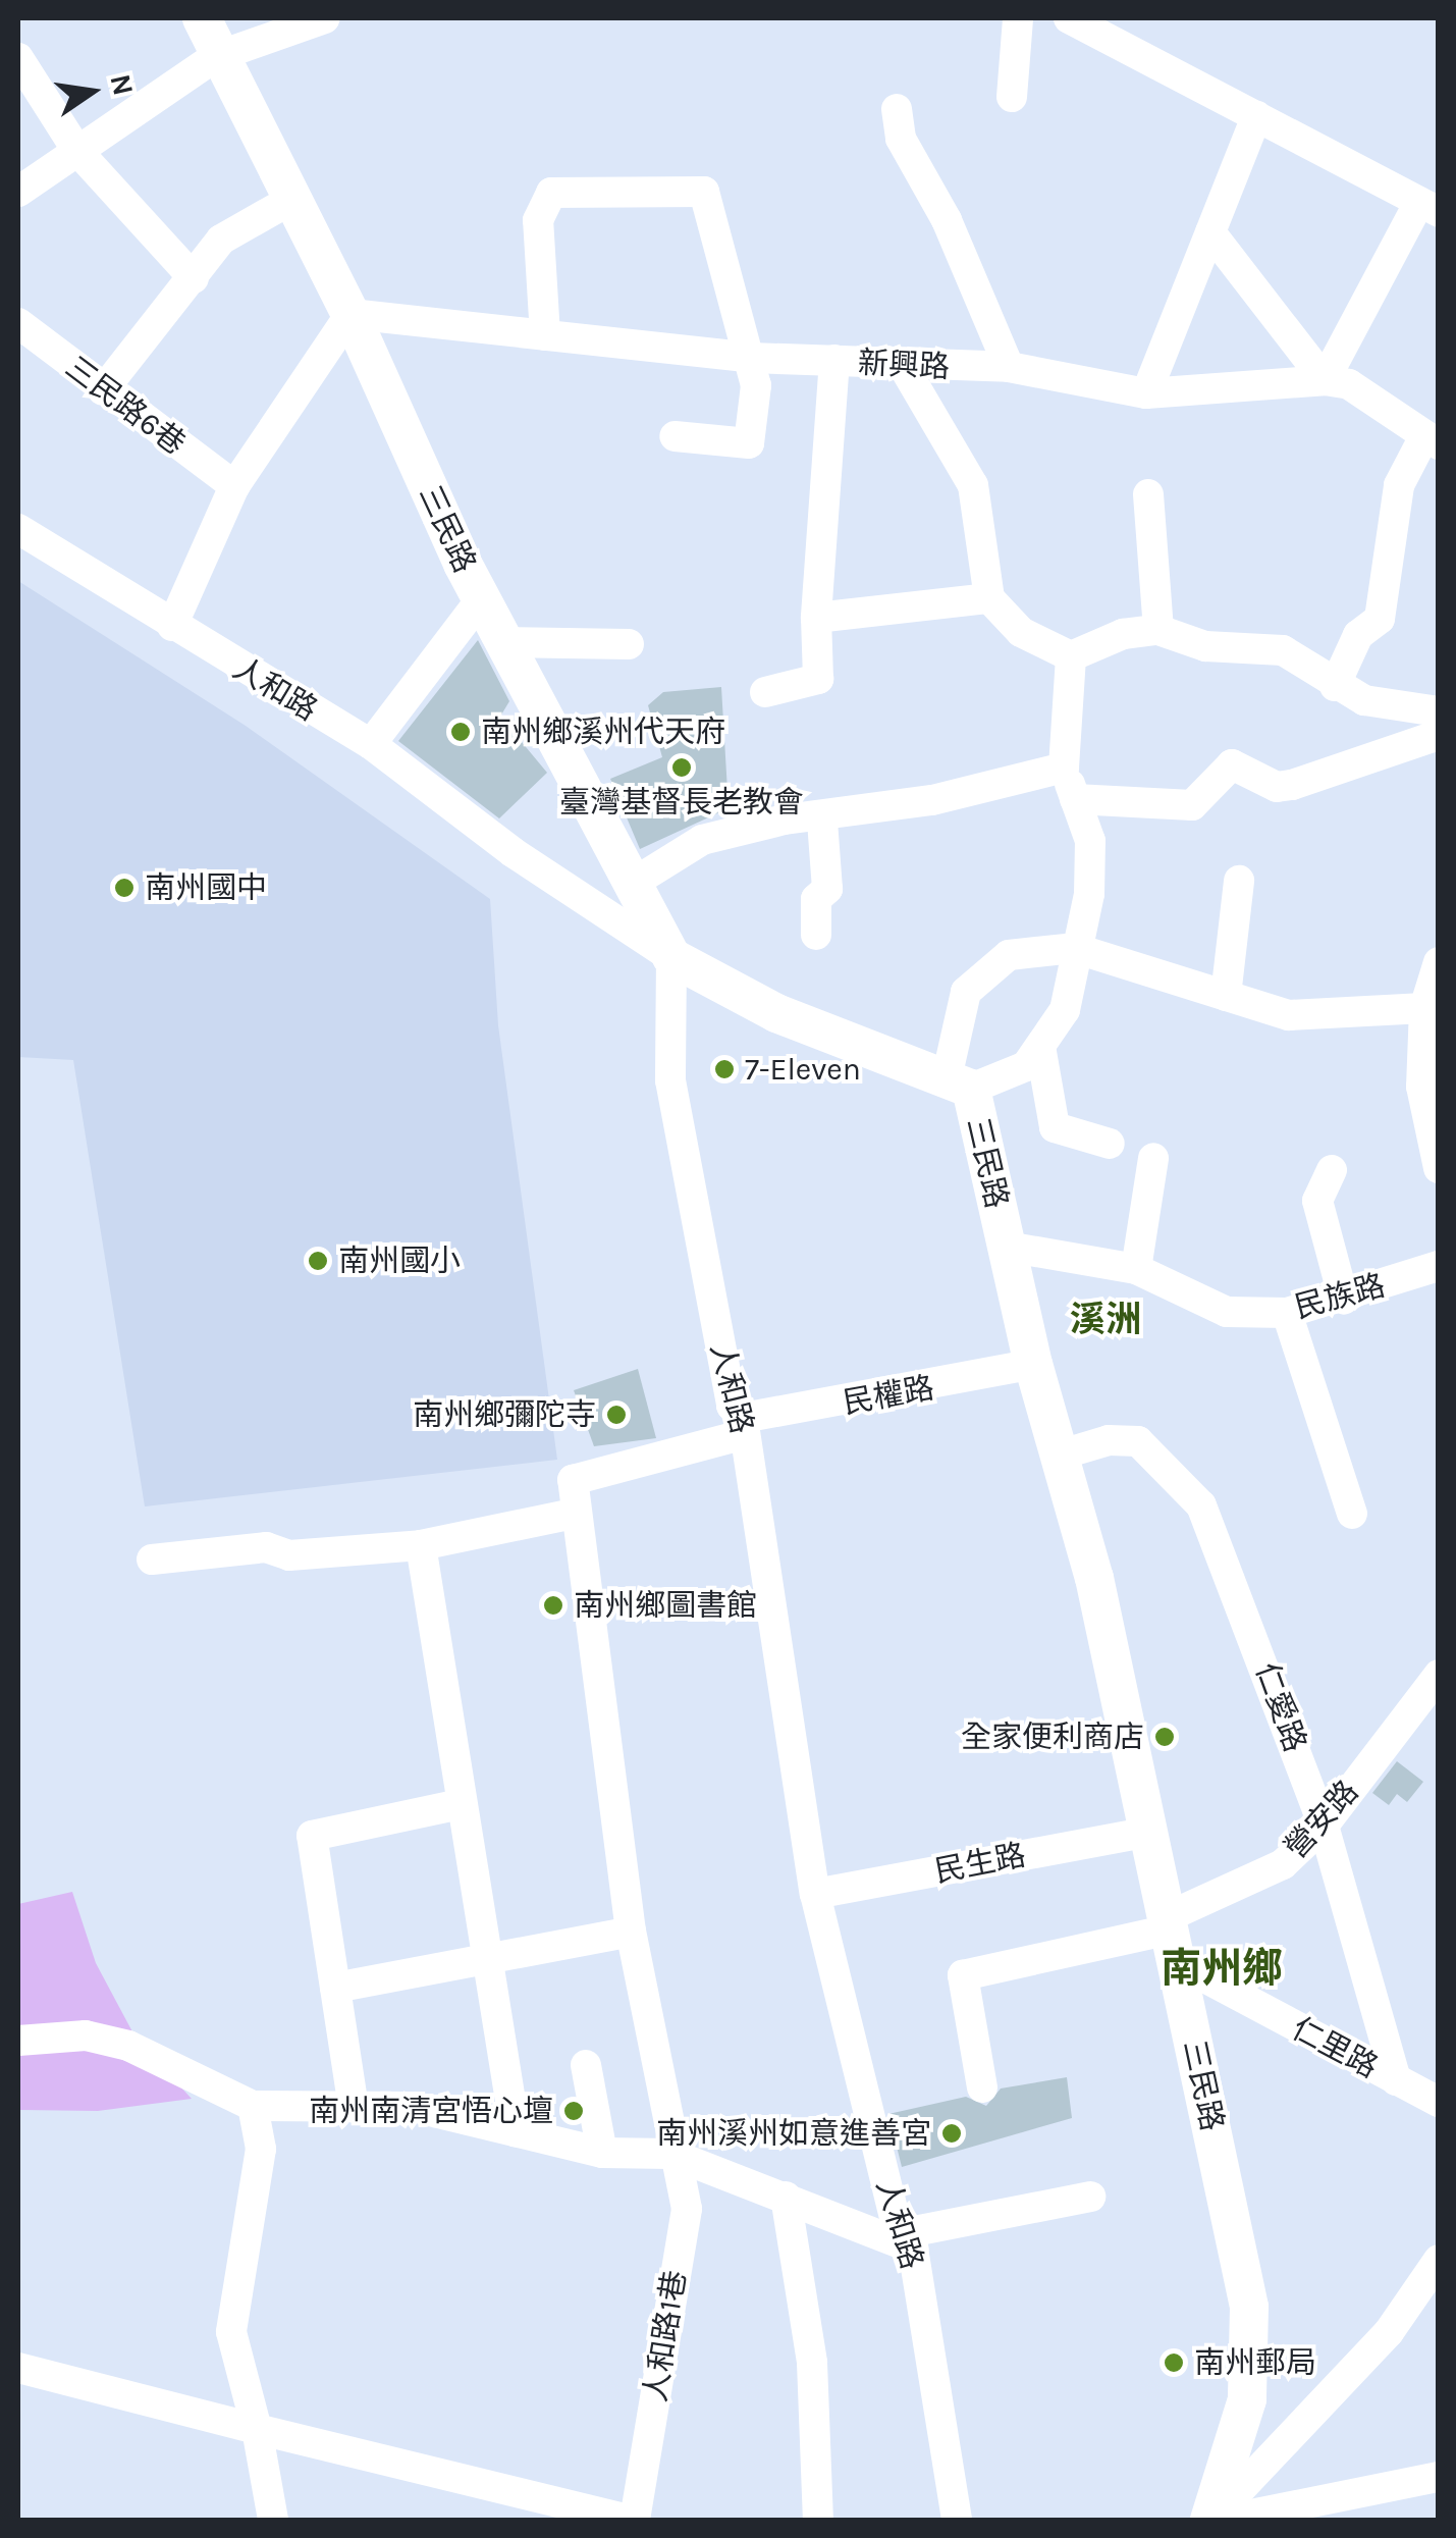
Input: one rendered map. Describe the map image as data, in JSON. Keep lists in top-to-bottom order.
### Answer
{
  "streets": {
    "main road": ["三民路"],
    "street": [
      "新興路",
      "三民路6巷",
      "人和路",
      "民族路",
      "民權路",
      "仁愛路",
      "營安路",
      "民生路",
      "仁里路",
      "人和路1巷"
    ]
  },
  "crossings": [
    ["新興路", "三民路"],
    ["三民路", "人和路"],
    ["三民路", "民族路"],
    ["三民路", "民權路"],
    ["三民路", "仁愛路"],
    ["三民路", "營安路"],
    ["三民路", "民生路"],
    ["三民路", "仁里路"],
    ["人和路", "民權路"],
    ["人和路", "民生路"],
    ["民權路", "人和路1巷"],
    ["仁愛路", "營安路"],
    ["仁愛路", "仁里路"],
    ["營安路", "仁里路"]
  ],
  "districts": ["溪洲", "南州鄉"],
  "places": [
    "南州鄉溪州代天府",
    "臺灣基督長老教會",
    "南州國中",
    "7-Eleven",
    "南州國小",
    "南州鄉彌陀寺",
    "南州鄉圖書館",
    "全家便利商店",
    "南州南清宮悟心壇",
    "南州溪州如意進善宮",
    "南州郵局"
  ],
  "north": "right"
}
